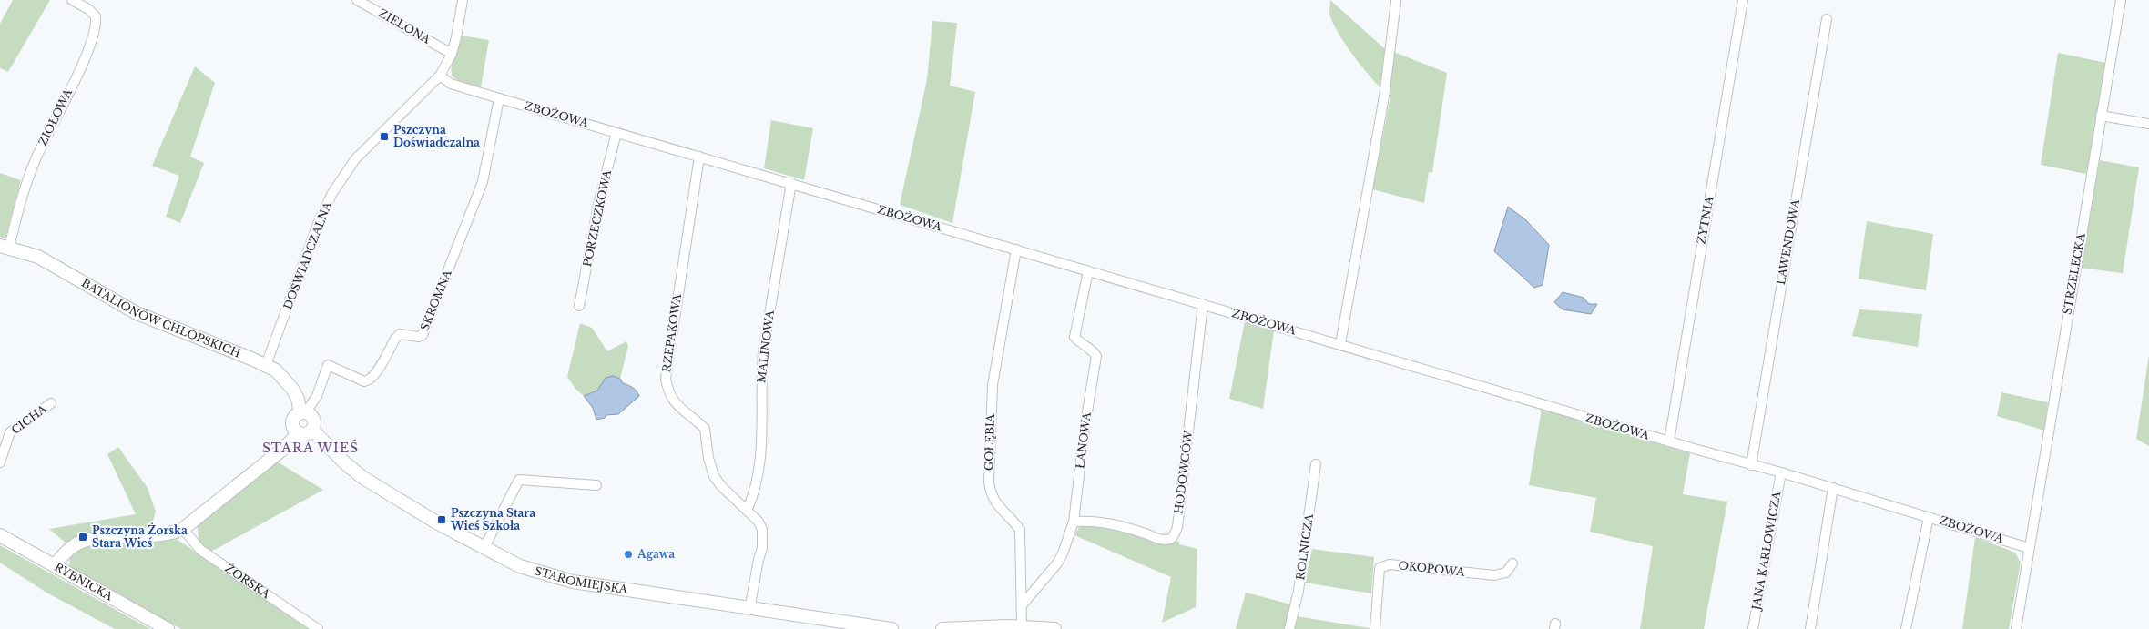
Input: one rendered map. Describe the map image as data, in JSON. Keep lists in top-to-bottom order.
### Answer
{
  "streets": {
    "street": [
      "ZIELONA",
      "ZBOŻOWA",
      "ZIOŁOWA",
      "PORZECZKOWA",
      "ŻYTNIA",
      "LAWENDOWA",
      "DOŚWIADCZALNA",
      "STRZELECKA",
      "SKROMNA",
      "BATALIONÓW CHŁOPSKICH",
      "RZEPAKOWA",
      "MALINOWA",
      "CICHA",
      "ŁANOWA",
      "GOŁĘBIA",
      "HODOWCÓW",
      "ROLNICZA",
      "JANA KARŁOWICZA",
      "OKOPOWA",
      "STAROMIEJSKA",
      "RYBNICKA",
      "ŻORSKA"
    ]
  },
  "crossings": [
    ["ZIELONA", "DOŚWIADCZALNA"],
    ["ZBOŻOWA", "PORZECZKOWA"],
    ["ZBOŻOWA", "ŻYTNIA"],
    ["ZBOŻOWA", "LAWENDOWA"],
    ["ZBOŻOWA", "DOŚWIADCZALNA"],
    ["ZBOŻOWA", "STRZELECKA"],
    ["ZBOŻOWA", "SKROMNA"],
    ["ZBOŻOWA", "RZEPAKOWA"],
    ["ZBOŻOWA", "MALINOWA"],
    ["ZBOŻOWA", "ŁANOWA"],
    ["ZBOŻOWA", "GOŁĘBIA"],
    ["ZBOŻOWA", "HODOWCÓW"],
    ["ZBOŻOWA", "JANA KARŁOWICZA"],
    ["ZIOŁOWA", "BATALIONÓW CHŁOPSKICH"],
    ["DOŚWIADCZALNA", "BATALIONÓW CHŁOPSKICH"],
    ["SKROMNA", "BATALIONÓW CHŁOPSKICH"],
    ["SKROMNA", "STAROMIEJSKA"],
    ["BATALIONÓW CHŁOPSKICH", "STAROMIEJSKA"],
    ["RZEPAKOWA", "MALINOWA"],
    ["RZEPAKOWA", "STAROMIEJSKA"],
    ["ŁANOWA", "GOŁĘBIA"],
    ["ŁANOWA", "HODOWCÓW"]
  ],
  "districts": ["STARA WIEŚ"],
  "places": {
    "transit": ["Pszczyna Doświadczalna", "Pszczyna Stara Wieś Szkoła", "Pszczyna Żorska Stara Wieś"],
    "other": ["Agawa"]
  }
}
